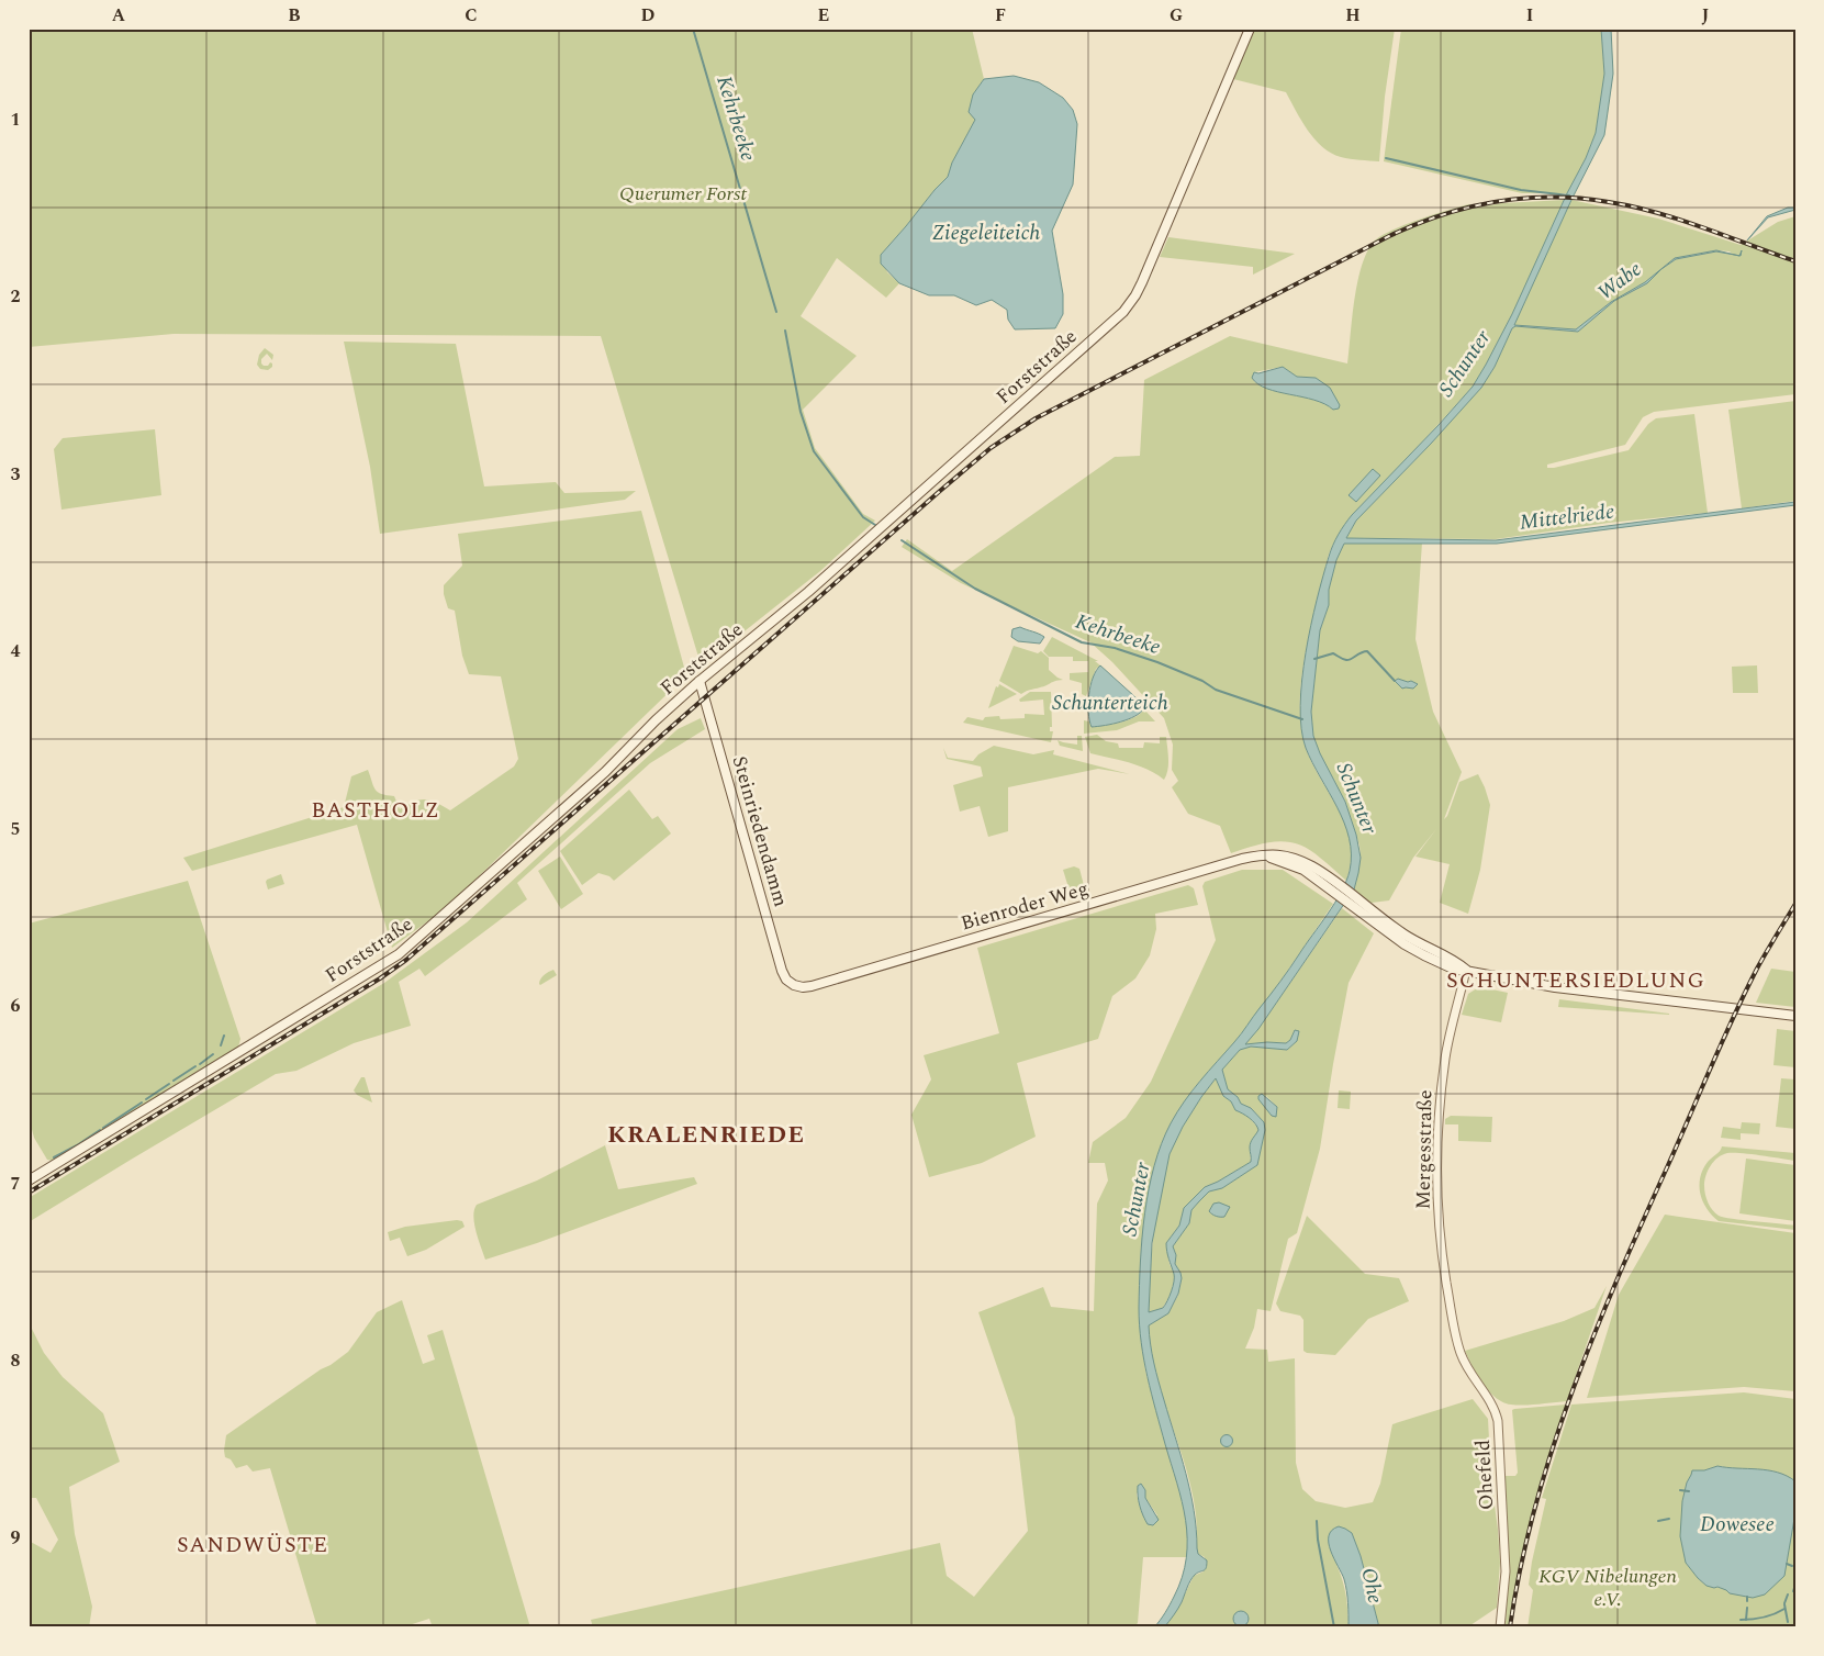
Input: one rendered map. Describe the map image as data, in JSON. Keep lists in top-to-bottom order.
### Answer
{
  "streets": {
    "main road": ["Forststraße", "Steinriedendamm", "Bienroder Weg"],
    "street": ["Mergesstraße", "Ohefeld"]
  },
  "crossings": [
    ["Forststraße", "Steinriedendamm"],
    ["Steinriedendamm", "Bienroder Weg"],
    ["Bienroder Weg", "Mergesstraße"],
    ["Mergesstraße", "Ohefeld"]
  ],
  "districts": [
    "BASTHOLZ",
    "SCHUNTERSIEDLUNG",
    "KRALENRIEDE",
    "SANDWÜSTE"
  ],
  "water": [
    "Kehrbeeke",
    "Ziegeleiteich",
    "Wabe",
    "Schunter",
    "Mittelriede",
    "Schunterteich",
    "Dowesee",
    "Ohe"
  ],
  "parks": ["Querumer Forst", "KGV Nibelungen e.V."],
  "grid": {
    "columns": [
      "A",
      "B",
      "C",
      "D",
      "E",
      "F",
      "G",
      "H",
      "I",
      "J"
    ],
    "rows": [
      "1",
      "2",
      "3",
      "4",
      "5",
      "6",
      "7",
      "8",
      "9"
    ]
  }
}
